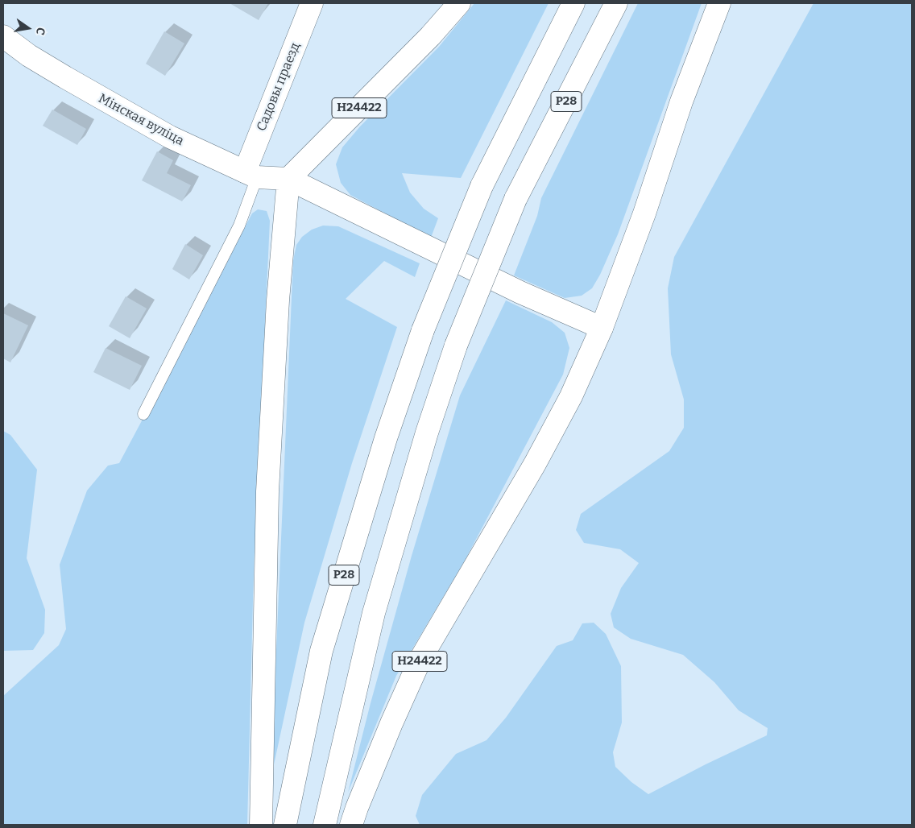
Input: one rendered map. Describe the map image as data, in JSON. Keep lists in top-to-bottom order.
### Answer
{
  "streets": {
    "main road": [
      "Садовы праезд",
      "Р28",
      "Н24422",
      "Мінская вуліца"
    ]
  },
  "crossings": [
    ["Садовы праезд", "Мінская вуліца"],
    ["Н24422", "Мінская вуліца"]
  ],
  "north": "right"
}
